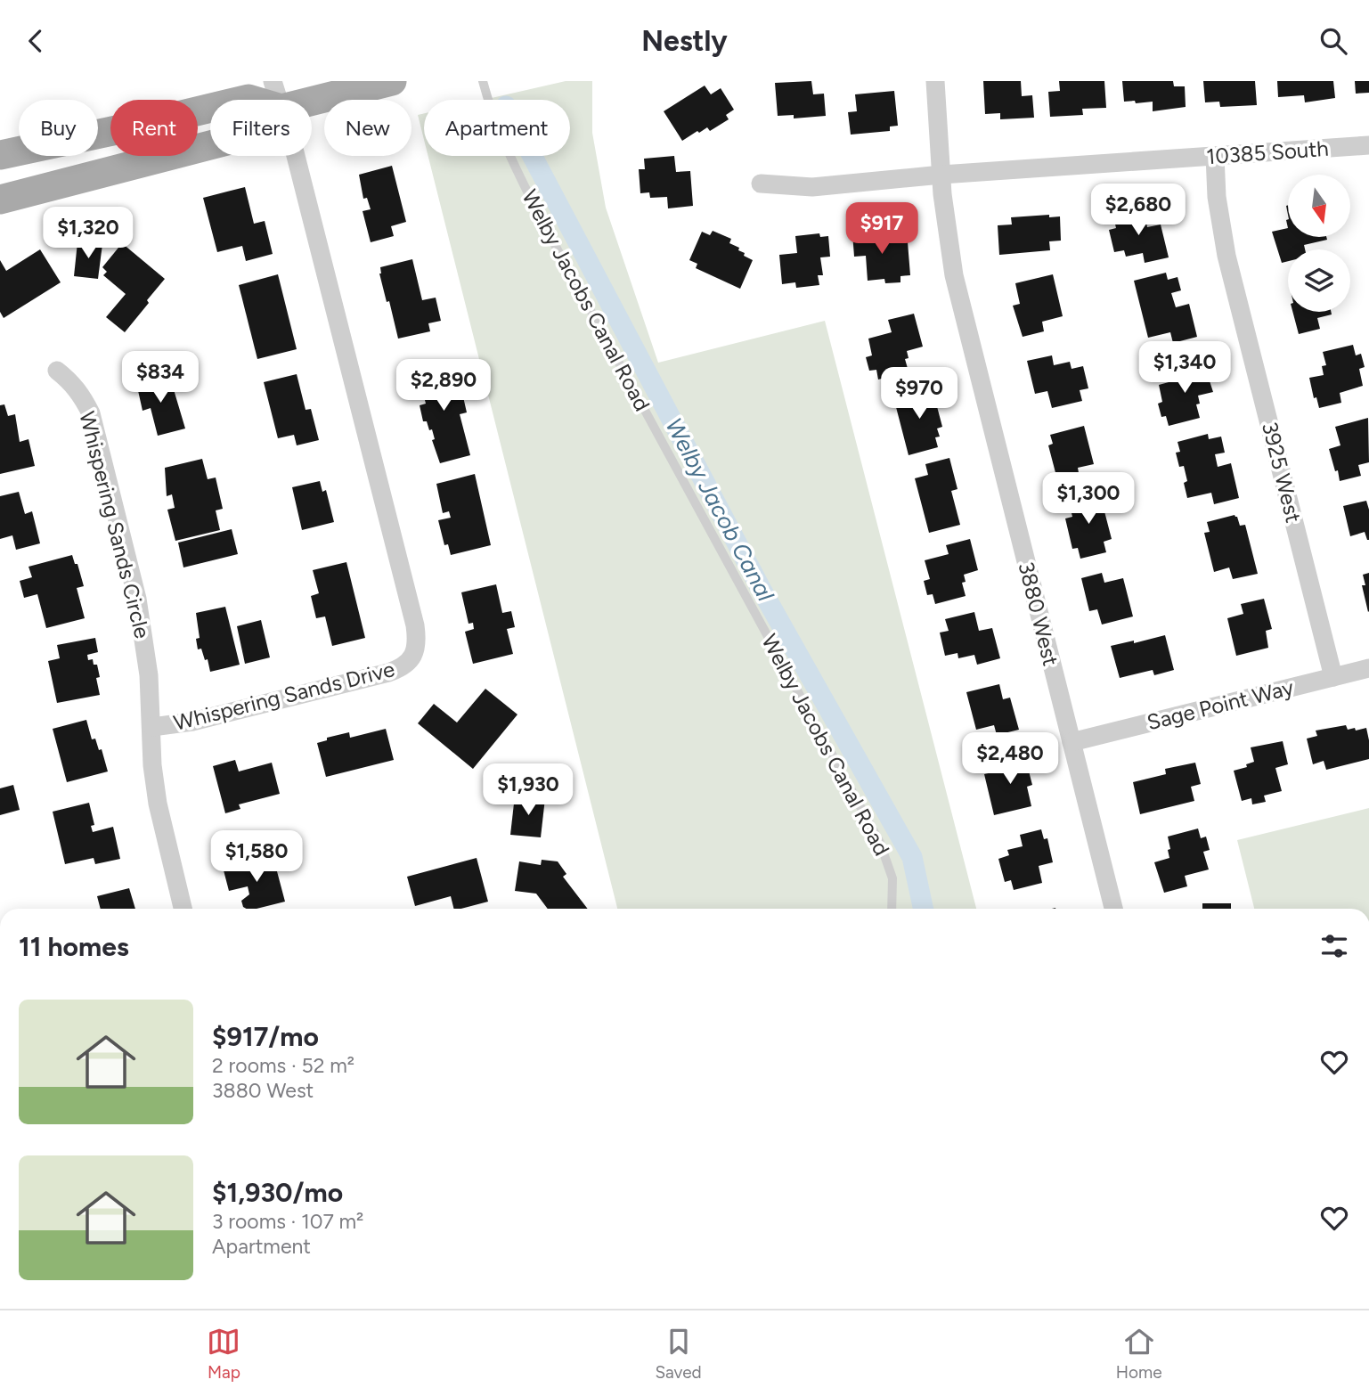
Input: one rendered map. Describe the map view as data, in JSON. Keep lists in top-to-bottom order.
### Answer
{
  "streets": {
    "street": [
      "10385 South",
      "3925 West",
      "Whispering Sands Circle",
      "3880 West",
      "Whispering Sands Drive",
      "Sage Point Way"
    ],
    "lane": ["Welby Jacobs Canal Road"]
  },
  "crossings": [
    ["10385 South", "3925 West"],
    ["10385 South", "3880 West"],
    ["3925 West", "Sage Point Way"],
    ["Whispering Sands Circle", "Whispering Sands Drive"],
    ["3880 West", "Sage Point Way"]
  ],
  "water": ["Welby Jacob Canal"],
  "north": "bottom",
  "page": {
    "header": "Nestly",
    "chip": [
      "Buy",
      "Rent",
      "Filters",
      "New",
      "Apartment"
    ],
    "price": [
      "$2,680",
      "$917",
      "$1,320",
      "$1,340",
      "$834",
      "$2,890",
      "$970",
      "$1,300",
      "$2,480",
      "$1,930",
      "$1,580"
    ],
    "heading": "11 homes",
    "list": [
      {
        "name": "$917/mo",
        "note": "2 rooms · 52 m² · 3880 West"
      },
      {
        "name": "$1,930/mo",
        "note": "3 rooms · 107 m² · Apartment"
      }
    ],
    "tabs": ["Map", "Saved", "Home"]
  }
}
